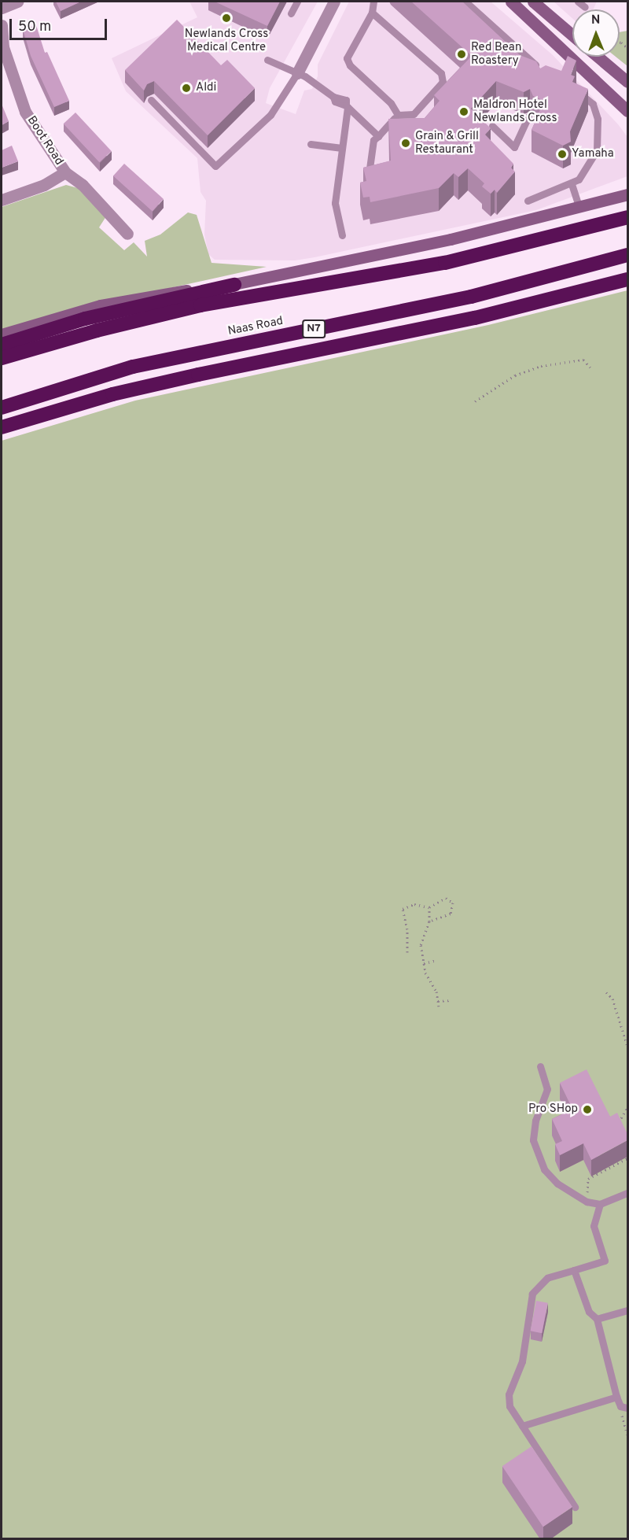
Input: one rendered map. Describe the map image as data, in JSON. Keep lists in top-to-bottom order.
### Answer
{
  "streets": {
    "highway": ["Naas Road", "N7"],
    "street": ["Boot Road"]
  },
  "places": [
    "Newlands Cross Medical Centre",
    "Red Bean Roastery",
    "Aldi",
    "Maldron Hotel Newlands Cross",
    "Grain & Grill Restaurant",
    "Yamaha",
    "Pro SHop"
  ],
  "scale_bar": "50 m",
  "north": "top"
}
